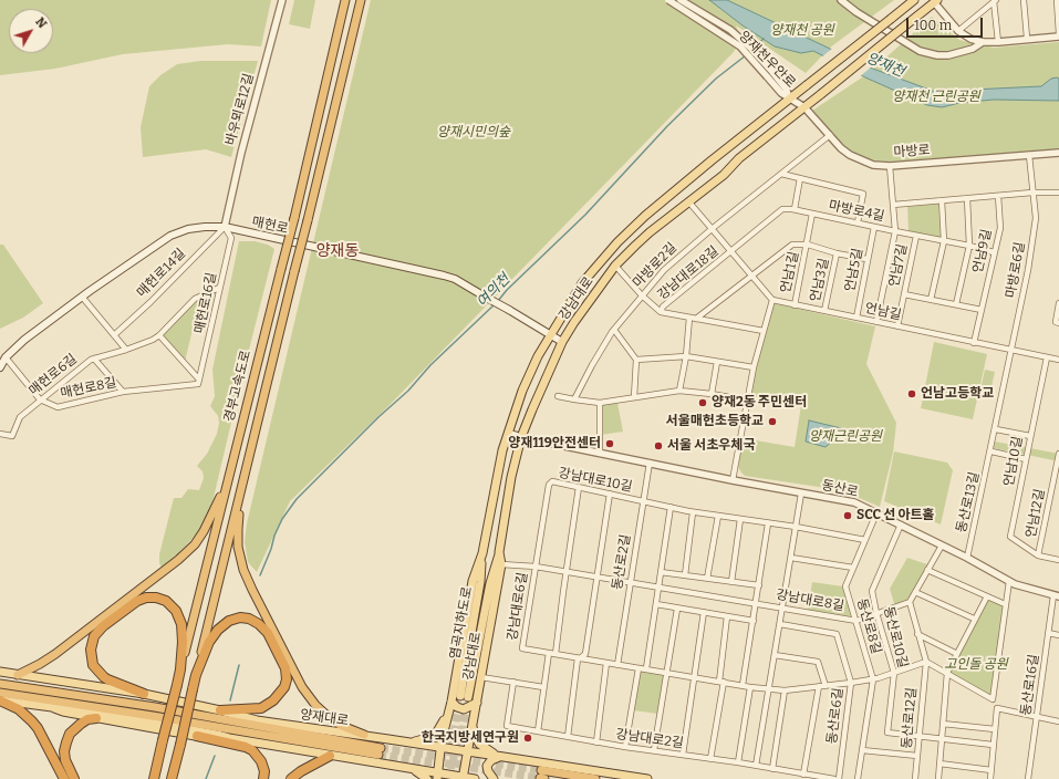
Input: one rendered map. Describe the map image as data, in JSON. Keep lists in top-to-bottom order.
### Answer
{
  "streets": {
    "highway": ["경부고속도로", "양재대로"],
    "main road": ["매헌로", "강남대로", "염곡지하도로"],
    "street": [
      "양재천우안로",
      "바우뫼로12길",
      "마방로",
      "마방로4길",
      "언남9길",
      "마방로2길",
      "언남7길",
      "언남5길",
      "마방로6길",
      "언남1길",
      "매헌로14길",
      "강남대로18길",
      "언남3길",
      "매헌로16길",
      "언남길",
      "매헌로6길",
      "매헌로8길",
      "언남10길",
      "강남대로10길",
      "동산로",
      "동산로13길",
      "언남12길",
      "동산로2길",
      "강남대로8길",
      "강남대로6길",
      "동산로8길",
      "동산로10길",
      "동산로16길",
      "동산로6길",
      "동산로12길",
      "강남대로2길"
    ]
  },
  "crossings": [
    ["양재천우안로", "마방로"],
    ["양재천우안로", "강남대로"],
    ["바우뫼로12길", "매헌로"],
    ["바우뫼로12길", "매헌로14길"],
    ["바우뫼로12길", "매헌로16길"],
    ["마방로", "마방로4길"],
    ["마방로", "마방로2길"],
    ["마방로", "마방로6길"],
    ["마방로", "강남대로"],
    ["마방로4길", "언남9길"],
    ["마방로4길", "언남7길"],
    ["마방로4길", "언남5길"],
    ["마방로4길", "언남1길"],
    ["마방로4길", "언남길"],
    ["매헌로", "매헌로14길"],
    ["매헌로", "강남대로"],
    ["매헌로", "매헌로16길"],
    ["언남9길", "언남길"],
    ["마방로2길", "강남대로18길"],
    ["언남7길", "언남길"],
    ["언남5길", "언남1길"],
    ["언남5길", "언남길"],
    ["마방로6길", "언남길"],
    ["마방로6길", "동산로13길"],
    ["언남1길", "언남3길"],
    ["언남1길", "언남길"],
    ["매헌로14길", "매헌로16길"],
    ["강남대로18길", "강남대로"],
    ["강남대로18길", "언남길"],
    ["언남3길", "언남길"],
    ["강남대로", "동산로"],
    ["강남대로", "강남대로8길"],
    ["강남대로", "염곡지하도로"],
    ["강남대로", "양재대로"],
    ["매헌로16길", "매헌로6길"],
    ["매헌로16길", "매헌로8길"],
    ["언남길", "언남10길"],
    ["언남길", "동산로13길"],
    ["매헌로6길", "매헌로8길"],
    ["언남10길", "언남12길"],
    ["강남대로10길", "동산로2길"],
    ["강남대로10길", "강남대로8길"],
    ["강남대로10길", "강남대로6길"],
    ["강남대로10길", "동산로8길"],
    ["동산로", "동산로13길"],
    ["동산로", "동산로2길"],
    ["동산로", "동산로8길"],
    ["동산로", "동산로10길"],
    ["동산로", "동산로16길"],
    ["동산로2길", "강남대로8길"],
    ["동산로2길", "강남대로6길"],
    ["강남대로8길", "강남대로6길"],
    ["강남대로8길", "동산로8길"],
    ["강남대로8길", "동산로10길"],
    ["강남대로8길", "동산로12길"],
    ["강남대로6길", "동산로8길"],
    ["강남대로6길", "동산로10길"],
    ["강남대로6길", "동산로6길"],
    ["강남대로6길", "동산로12길"],
    ["동산로10길", "동산로12길"]
  ],
  "districts": ["양재동"],
  "water": ["양재천", "여의천"],
  "parks": [
    "양재천 공원",
    "양재천 근린공원",
    "양재시민의숲",
    "양재근린공원",
    "고인돌 공원"
  ],
  "places": [
    "언남고등학교",
    "양재2동 주민센터",
    "서울매헌초등학교",
    "양재119안전센터",
    "서울 서초우체국",
    "SCC 선 아트홀",
    "한국지방세연구원"
  ],
  "scale_bar": "100 m",
  "north": "top right"
}
